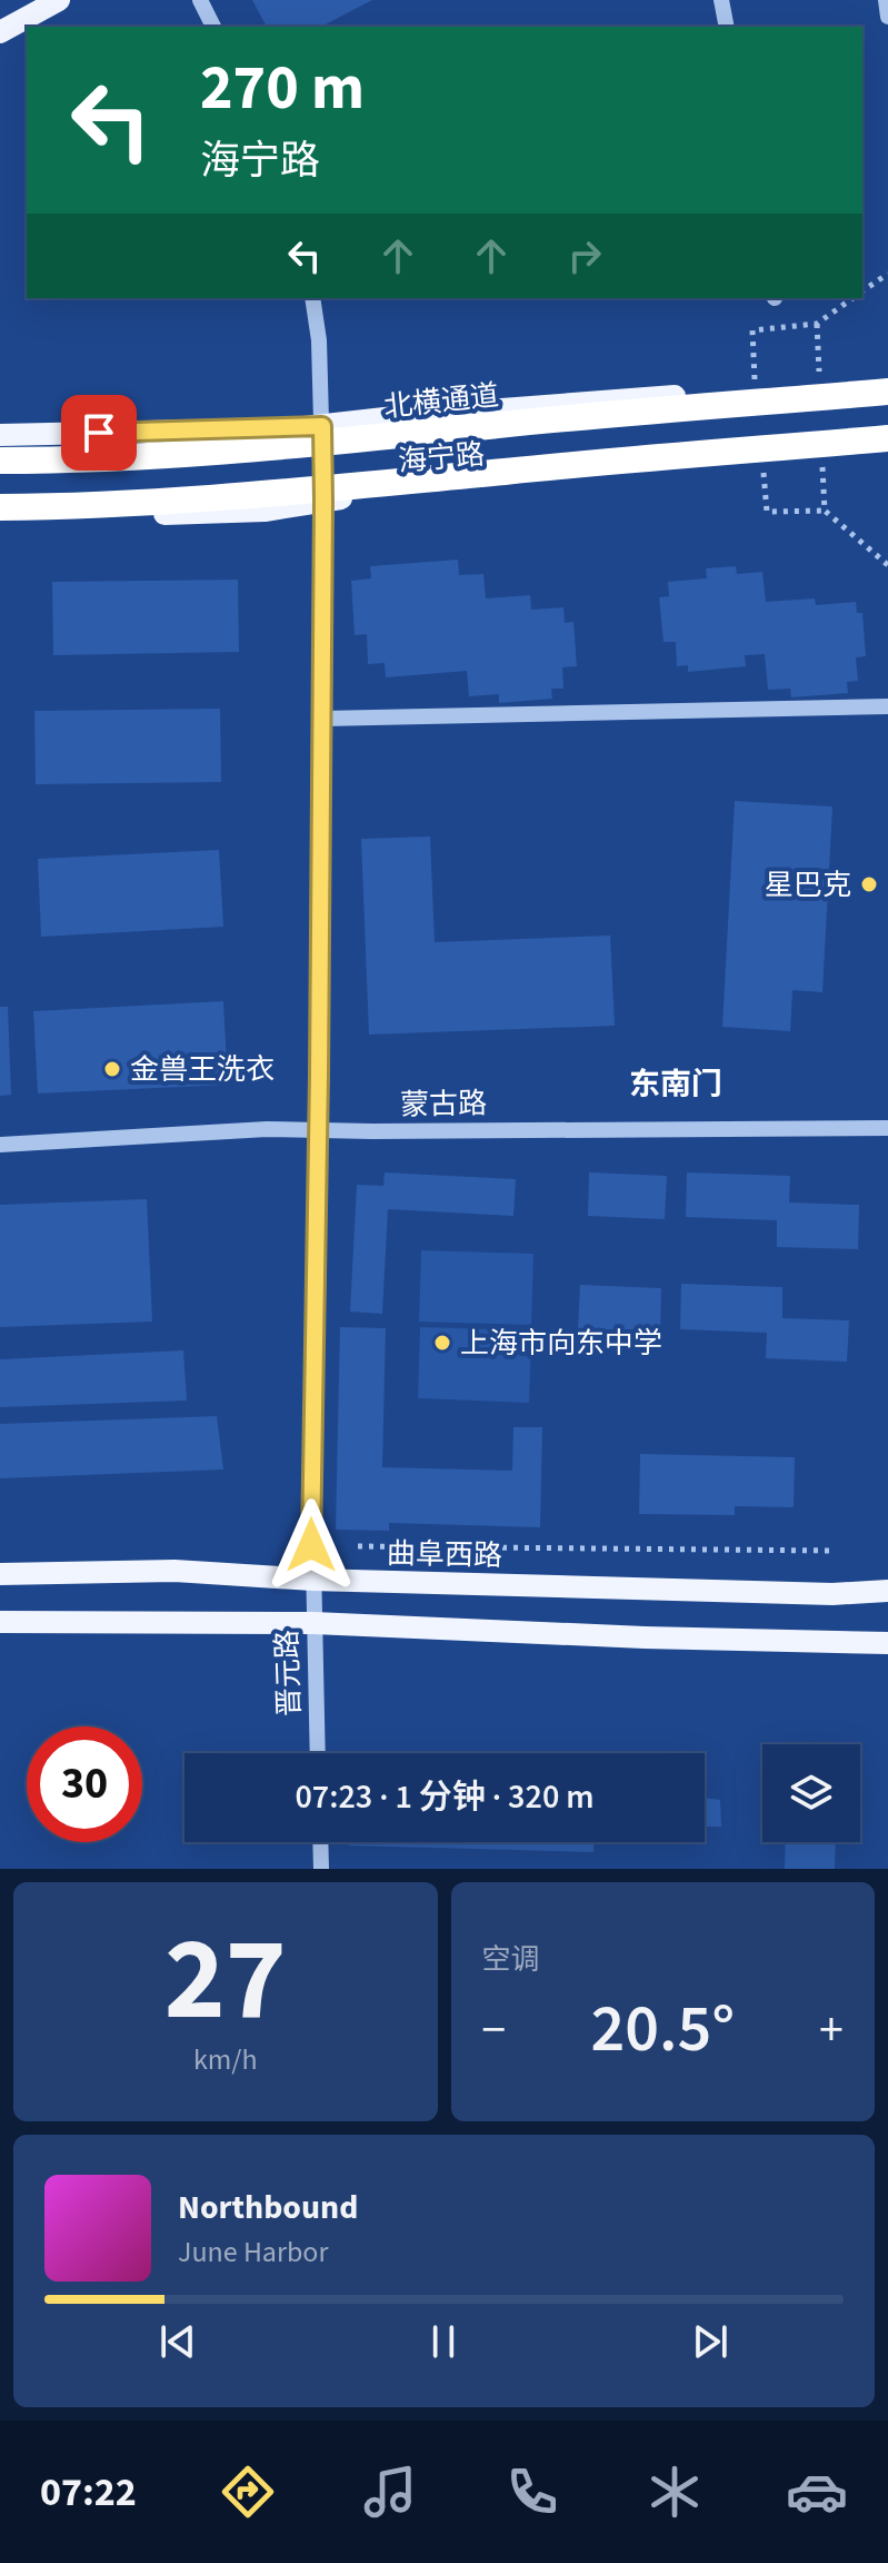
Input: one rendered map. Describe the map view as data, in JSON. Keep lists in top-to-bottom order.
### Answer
{
  "streets": {
    "highway": ["北横通道"],
    "main road": ["海宁路", "曲阜西路"],
    "street": ["蒙古路", "晋元路"]
  },
  "crossings": [
    ["海宁路", "晋元路"],
    ["蒙古路", "晋元路"],
    ["曲阜西路", "晋元路"]
  ],
  "districts": ["东南门"],
  "places": ["星巴克", "金兽王洗衣", "上海市向东中学"],
  "page": {
    "turn": ["270 m", "海宁路"],
    "limit": "30",
    "trip": "07:23 · 1 分钟 · 320 m",
    "tile": [
      ["27", "km/h"],
      "空调"
    ],
    "heat": ["−", "20.5°", "+"],
    "song": ["Northbound", "June Harbor"],
    "tabs": "07:22"
  }
}
